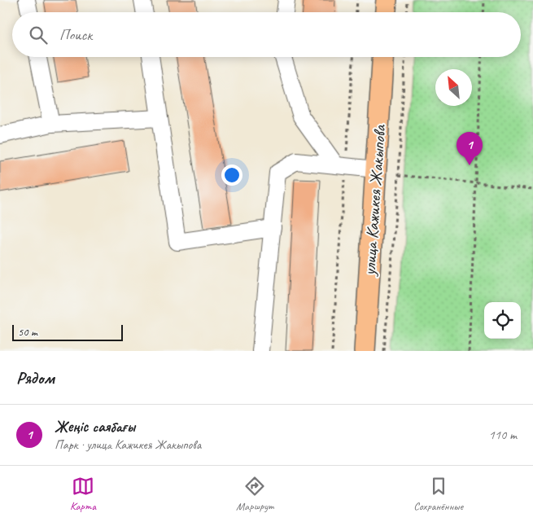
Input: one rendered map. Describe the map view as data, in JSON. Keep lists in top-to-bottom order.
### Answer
{
  "streets": {
    "main road": ["улица Кажикея Жакыпова"]
  },
  "scale_bar": "50 m",
  "north": "top left",
  "page": {
    "search": "Поиск",
    "pins": "1",
    "scale": "50 m",
    "heading": "Рядом",
    "list": [
      {
        "mark": "1",
        "name": "Жеңіс саябағы",
        "note": "Парк · улица Кажикея Жакыпова",
        "value": "110 m"
      }
    ],
    "nav": ["Карта", "Маршрут", "Сохранённые"]
  }
}
